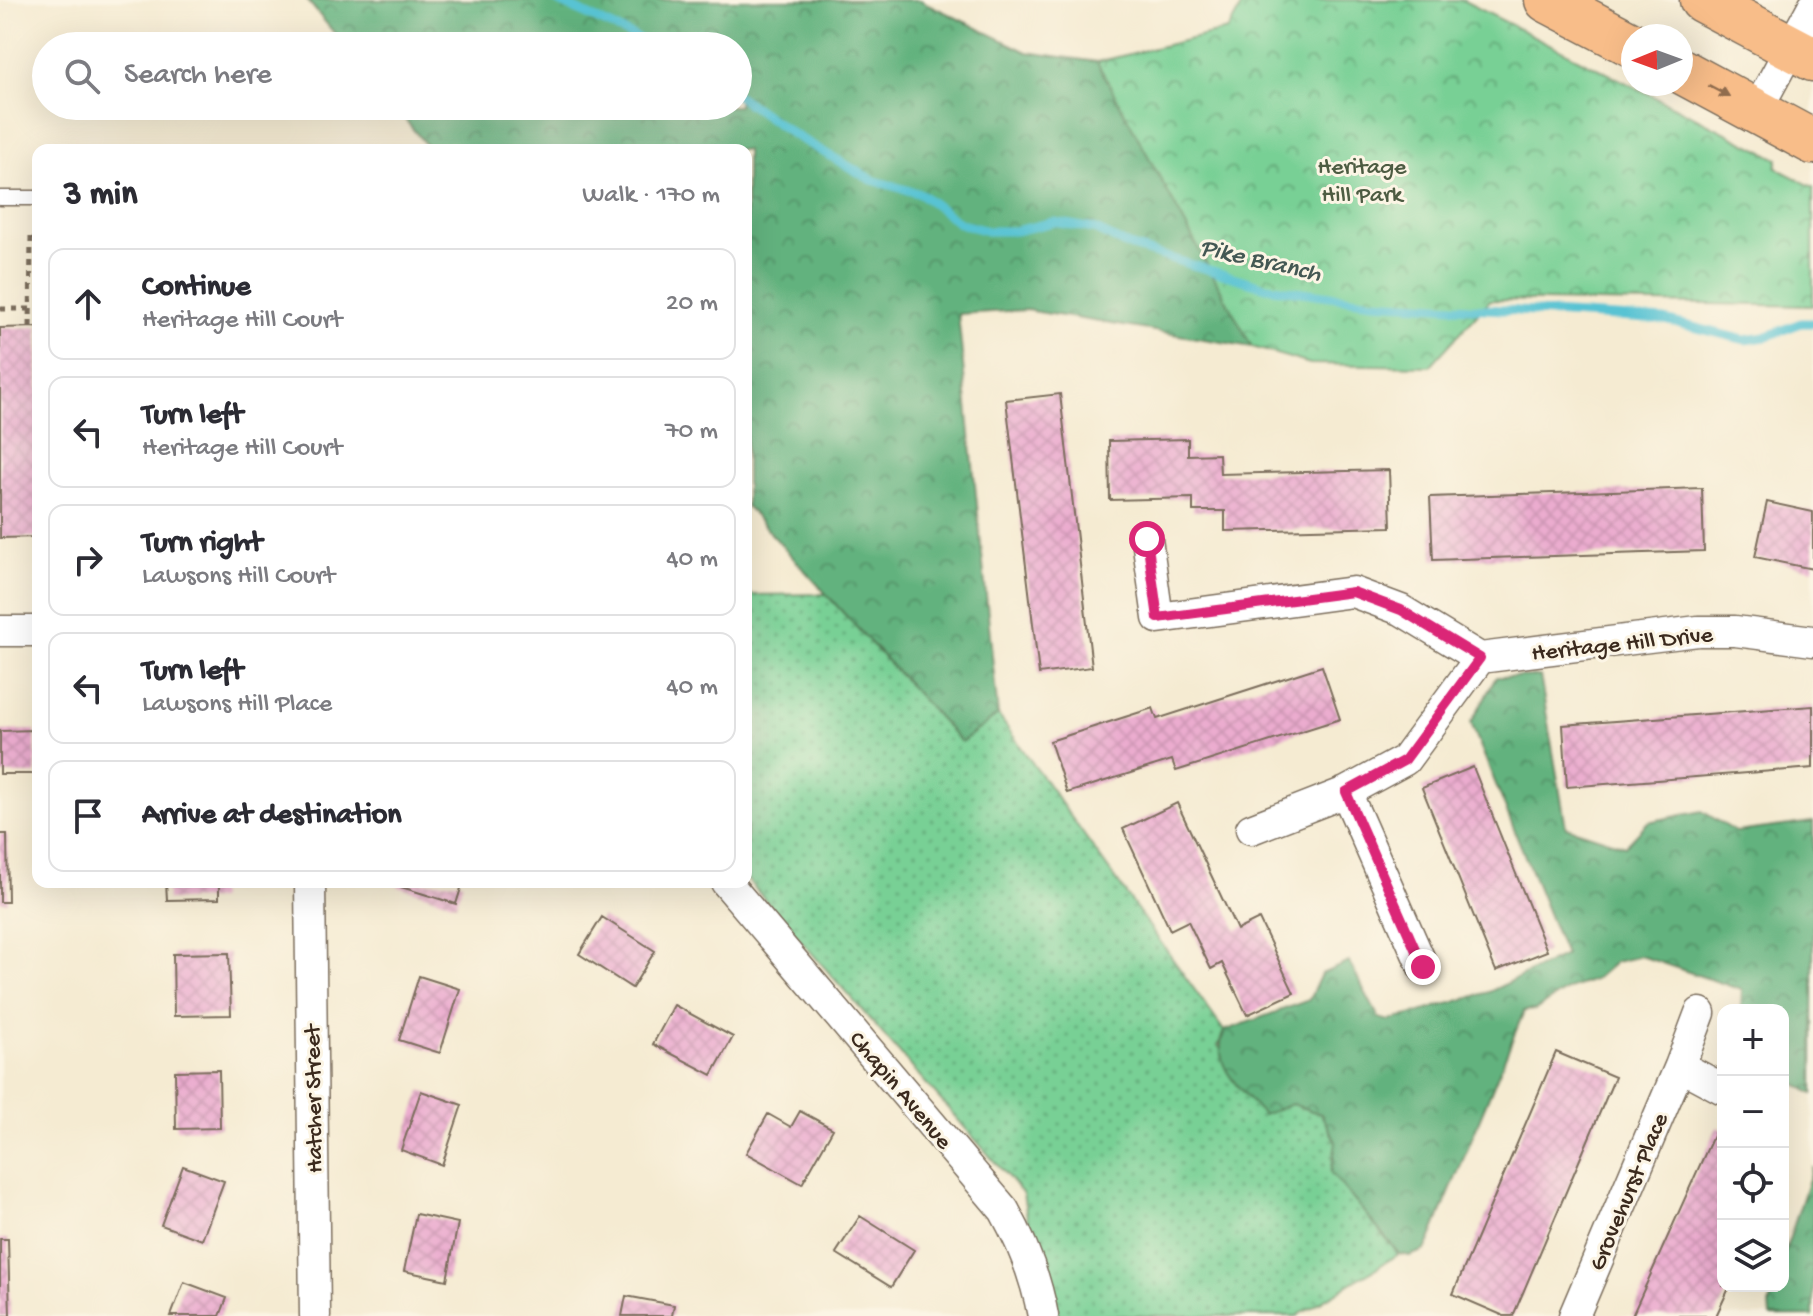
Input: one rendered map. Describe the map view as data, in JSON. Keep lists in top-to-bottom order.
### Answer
{
  "streets": {
    "street": [
      "Heritage Hill Drive",
      "Chapin Avenue",
      "Hatcher Street",
      "Grovehurst Place"
    ]
  },
  "water": ["Pike Branch"],
  "parks": ["Heritage Hill Park"],
  "north": "left",
  "page": {
    "search": "Search here",
    "heading": ["3 min", "Walk · 170 m"],
    "list": [
      ["Continue", "Heritage Hill Court", "20 m"],
      ["Turn left", "Heritage Hill Court", "70 m"],
      ["Turn right", "Lawsons Hill Court", "40 m"],
      ["Turn left", "Lawsons Hill Place", "40 m"],
      "Arrive at destination"
    ],
    "map_buttons": ["+", "−"]
  }
}
